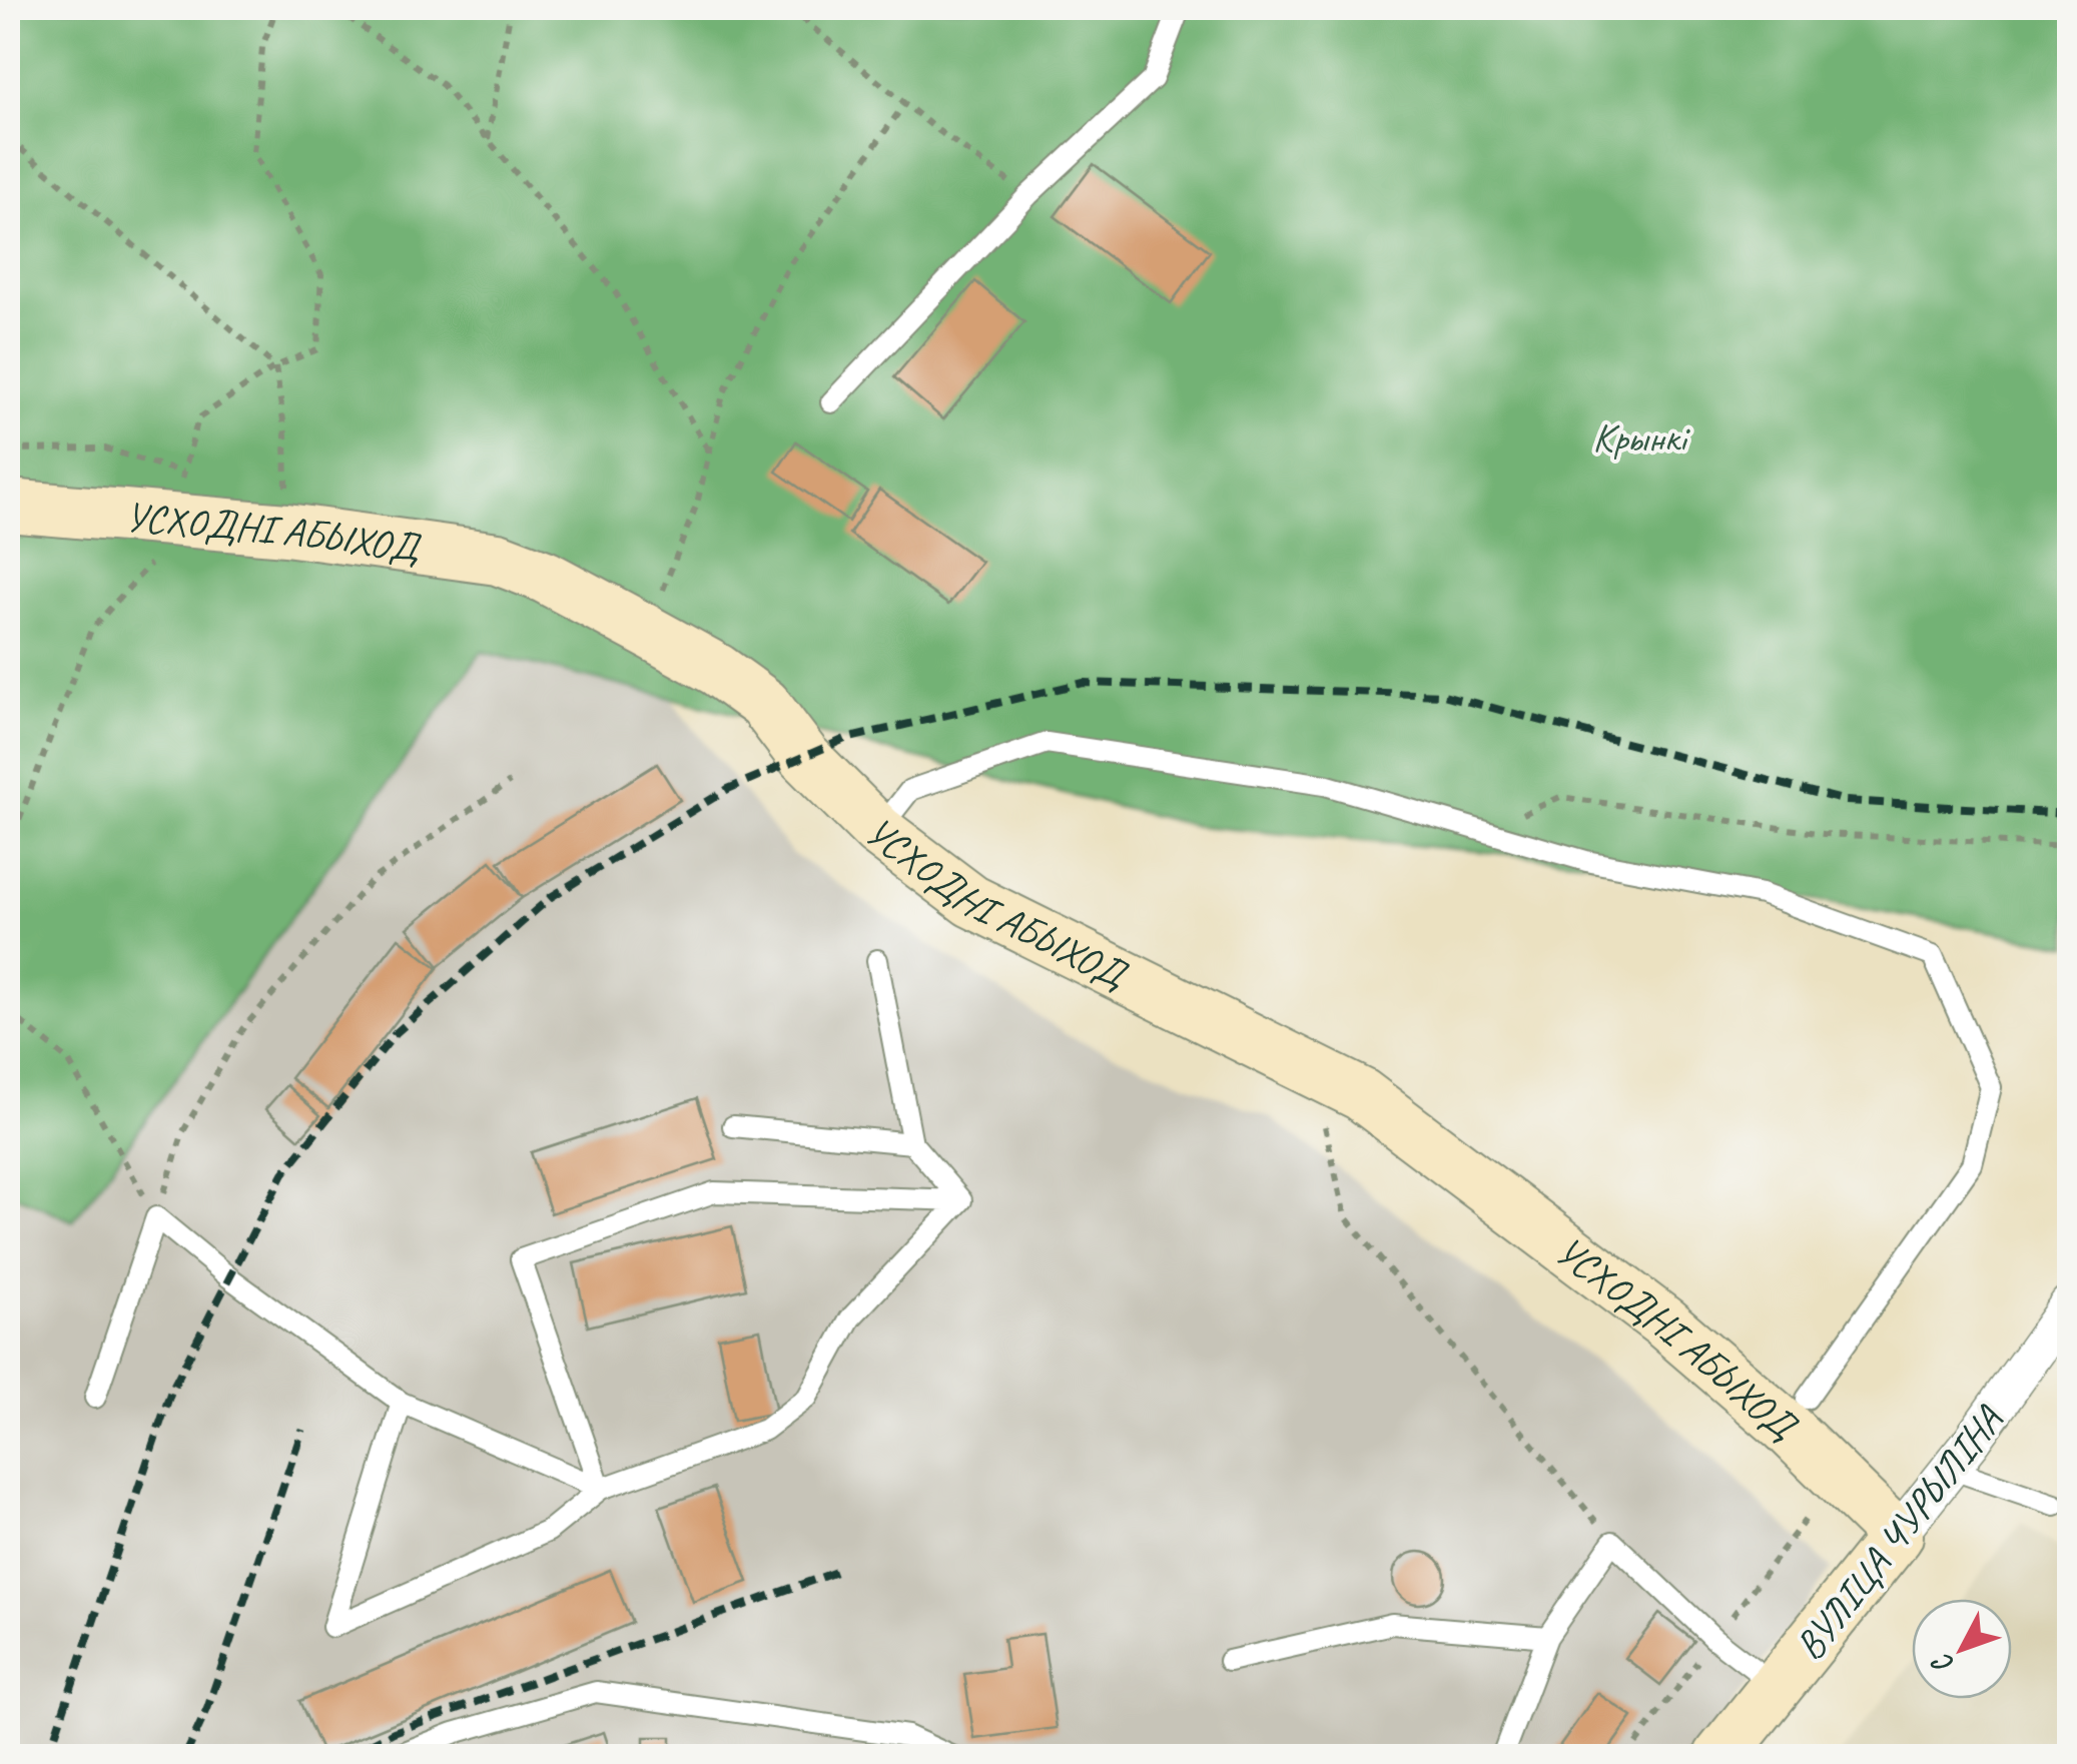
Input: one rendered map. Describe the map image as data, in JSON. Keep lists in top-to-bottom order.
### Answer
{
  "streets": {
    "main road": ["УСХОДНІ АБЫХОД", "ВУЛІЦА ЧУРЫЛІНА"]
  },
  "crossings": [
    ["УСХОДНІ АБЫХОД", "ВУЛІЦА ЧУРЫЛІНА"]
  ],
  "parks": ["Крынкі"],
  "north": "bottom left"
}
